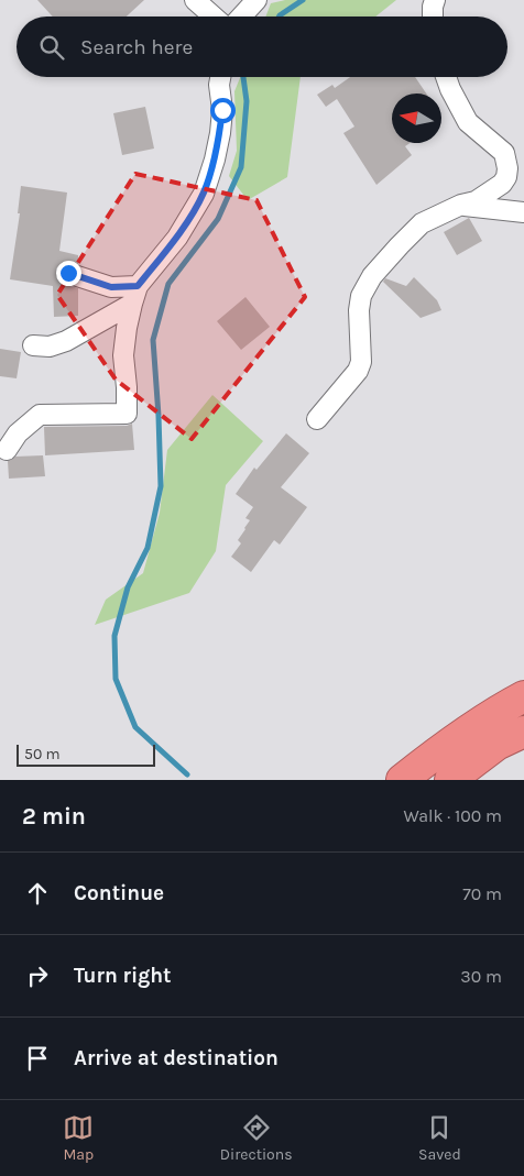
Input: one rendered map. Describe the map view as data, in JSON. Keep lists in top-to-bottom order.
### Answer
{
  "scale_bar": "50 m",
  "north": "left",
  "page": {
    "search": "Search here",
    "scale": "50 m",
    "heading": ["2 min", "Walk · 100 m"],
    "list": [
      ["Continue", "70 m"],
      ["Turn right", "30 m"],
      "Arrive at destination"
    ],
    "nav": ["Map", "Directions", "Saved"]
  }
}
